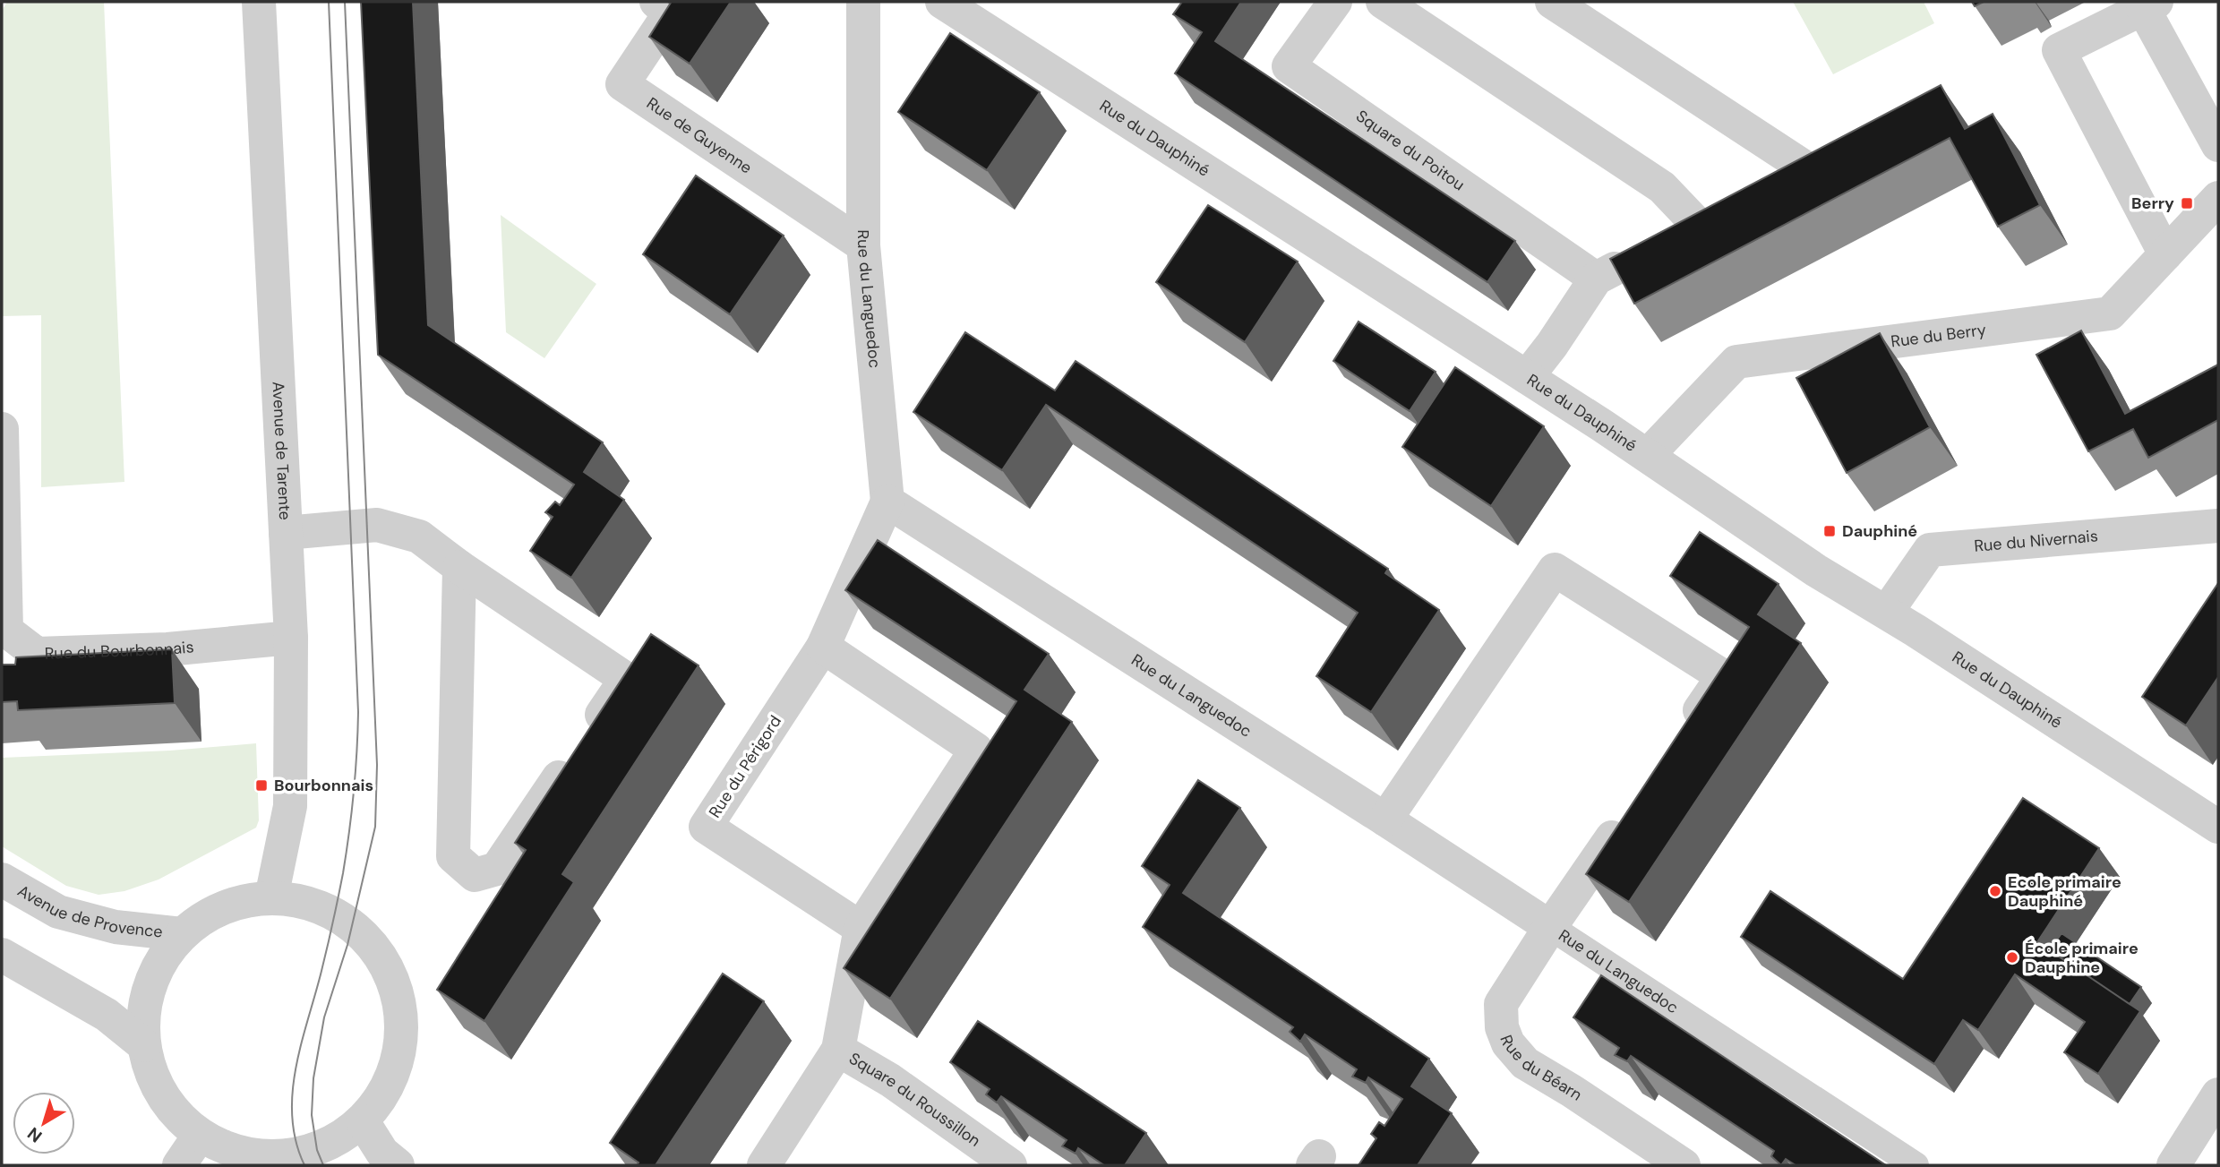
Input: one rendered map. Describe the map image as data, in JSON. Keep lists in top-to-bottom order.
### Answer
{
  "streets": {
    "street": [
      "Rue de Guyenne",
      "Rue du Dauphiné",
      "Square du Poitou",
      "Rue du Languedoc",
      "Rue du Berry",
      "Avenue de Tarente",
      "Rue du Nivernais",
      "Rue du Bourbonnais",
      "Rue du Périgord",
      "Avenue de Provence",
      "Rue du Béarn",
      "Square du Roussillon"
    ]
  },
  "crossings": [
    ["Rue de Guyenne", "Rue du Languedoc"],
    ["Rue du Dauphiné", "Rue du Berry"],
    ["Rue du Dauphiné", "Rue du Nivernais"],
    ["Rue du Languedoc", "Rue du Périgord"],
    ["Rue du Languedoc", "Rue du Béarn"],
    ["Avenue de Tarente", "Rue du Bourbonnais"]
  ],
  "places": {
    "transit": ["Berry", "Dauphiné", "Bourbonnais"],
    "other": ["Ecole primaire Dauphiné", "École primaire Dauphine"]
  },
  "north": "bottom left"
}
